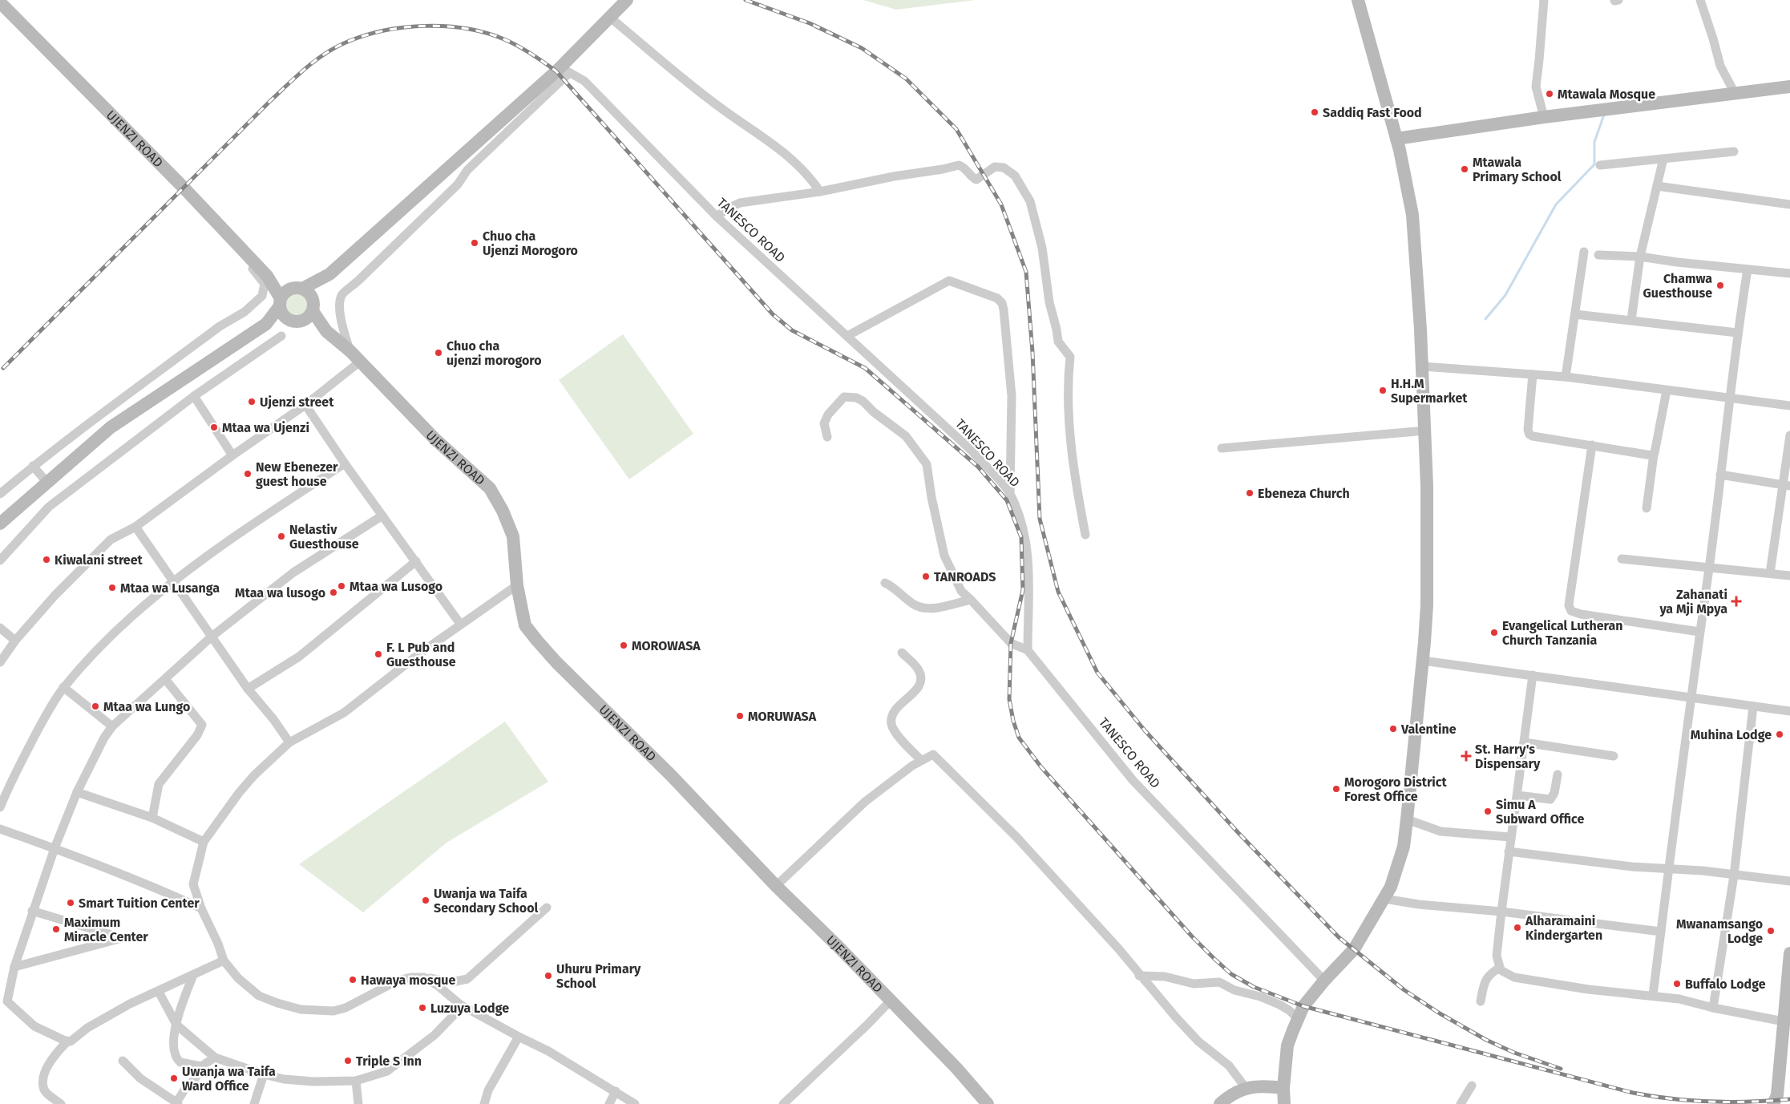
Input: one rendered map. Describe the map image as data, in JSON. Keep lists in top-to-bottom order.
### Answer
{
  "streets": {
    "street": ["UJENZI ROAD", "TANESCO ROAD"]
  },
  "places": {
    "other": [
      "Mtawala Mosque",
      "Saddiq Fast Food",
      "Mtawala Primary School",
      "Chuo cha Ujenzi Morogoro",
      "Chamwa Guesthouse",
      "Chuo cha ujenzi morogoro",
      "H.H.M Supermarket",
      "Ujenzi street",
      "Mtaa wa Ujenzi",
      "New Ebenezer guest house",
      "Ebeneza Church",
      "Nelastiv Guesthouse",
      "Kiwalani street",
      "TANROADS",
      "Mtaa wa Lusogo",
      "Mtaa wa Lusanga",
      "Mtaa wa lusogo",
      "Evangelical Lutheran Church Tanzania",
      "MOROWASA",
      "F. L Pub and Guesthouse",
      "Mtaa wa Lungo",
      "MORUWASA",
      "Valentine",
      "Muhina Lodge",
      "Morogoro District Forest Office",
      "Simu A Subward Office",
      "Uwanja wa Taifa Secondary School",
      "Smart Tuition Center",
      "Alharamaini Kindergarten",
      "Maximum Miracle Center",
      "Mwanamsango Lodge",
      "Uhuru Primary School",
      "Hawaya mosque",
      "Buffalo Lodge",
      "Luzuya Lodge",
      "Triple S Inn",
      "Uwanja wa Taifa Ward Office"
    ],
    "health": ["Zahanati ya Mji Mpya", "St. Harry's Dispensary"]
  }
}
